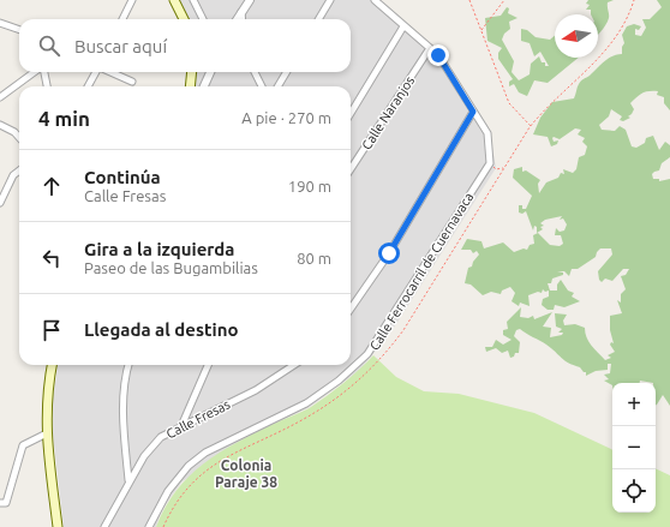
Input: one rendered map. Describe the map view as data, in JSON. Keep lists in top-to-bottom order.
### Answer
{
  "streets": {
    "street": ["Calle Naranjos", "Calle Ferrocarril de Cuernavaca", "Calle Fresas"]
  },
  "districts": ["Colonia Paraje 38"],
  "north": "left",
  "page": {
    "search": "Buscar aquí",
    "heading": ["4 min", "A pie · 270 m"],
    "list": [
      ["Continúa", "Calle Fresas", "190 m"],
      ["Gira a la izquierda", "Paseo de las Bugambilias", "80 m"],
      "Llegada al destino"
    ],
    "map_buttons": ["+", "−"]
  }
}
